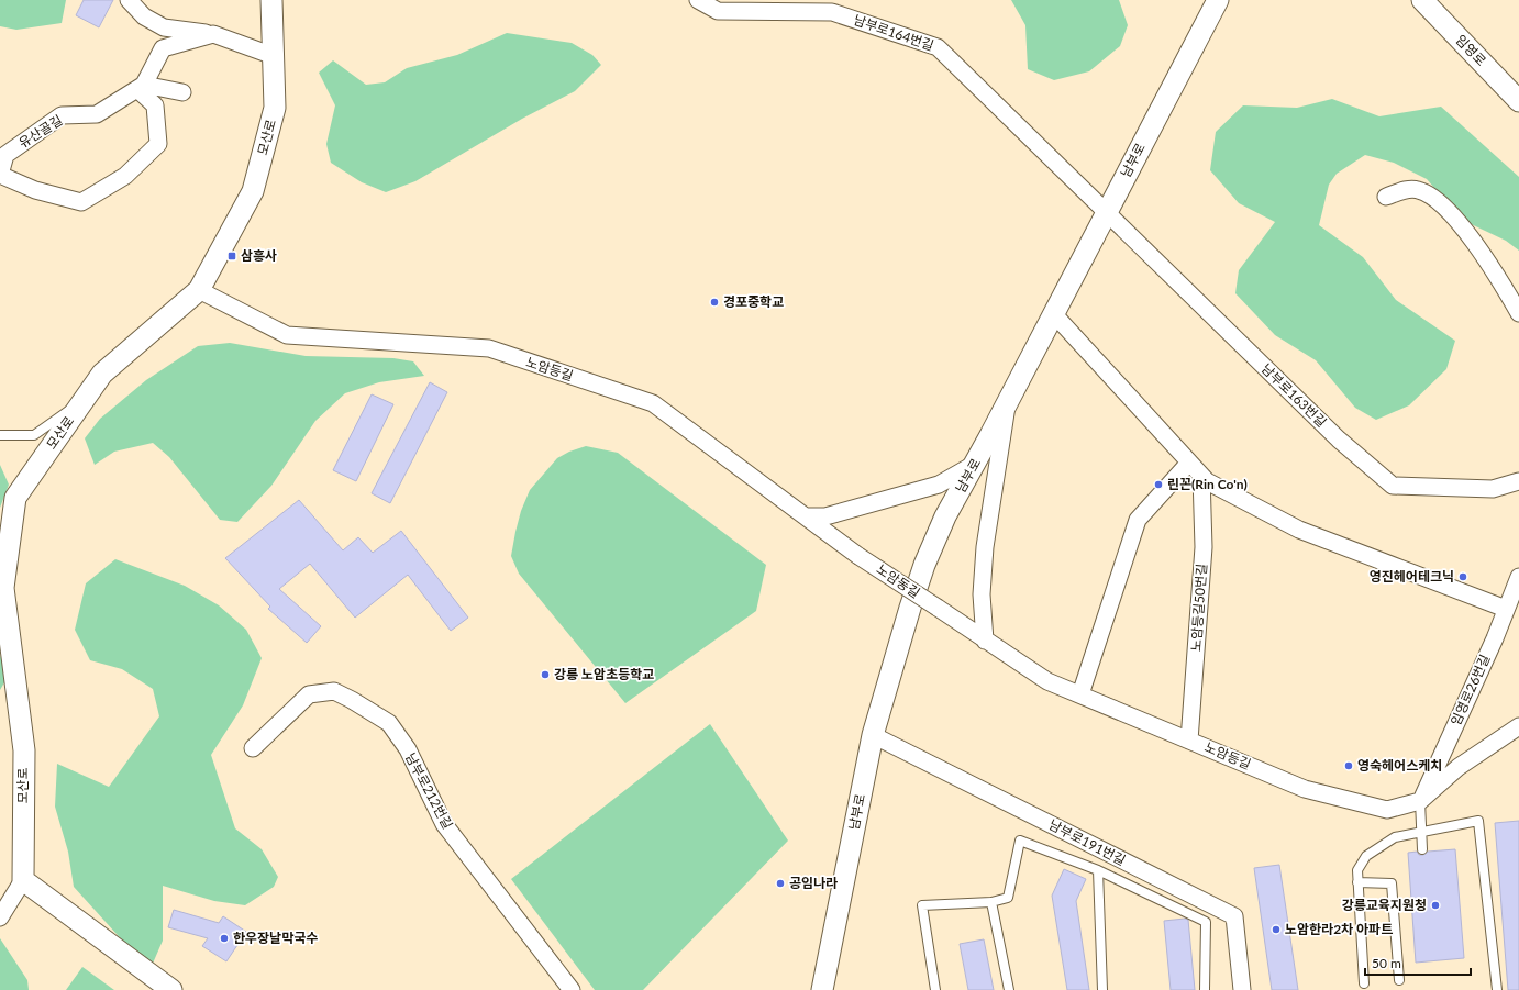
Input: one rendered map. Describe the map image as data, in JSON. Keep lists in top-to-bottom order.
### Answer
{
  "streets": {
    "street": [
      "남부로164번길",
      "임영로",
      "유산골길",
      "모산로",
      "남부로",
      "노암등길",
      "남부로163번길",
      "노암동길",
      "노암등길50번길",
      "임영로26번길",
      "남부로212번길",
      "남부로191번길"
    ]
  },
  "crossings": [
    ["남부로164번길", "남부로"],
    ["남부로164번길", "남부로163번길"],
    ["모산로", "노암등길"],
    ["남부로", "남부로163번길"],
    ["남부로", "남부로191번길"],
    ["노암등길", "노암동길"],
    ["노암등길", "노암등길50번길"],
    ["노암등길", "임영로26번길"]
  ],
  "places": {
    "transit": ["삼흥사"],
    "other": [
      "경포중학교",
      "린꼰(Rin Co'n)",
      "영진헤어테크닉",
      "강릉 노암초등학교",
      "영숙헤어스케치",
      "공임나라",
      "강릉교육지원청",
      "노암한라2차 아파트",
      "한우장날막국수"
    ]
  },
  "scale_bar": "50 m"
}
